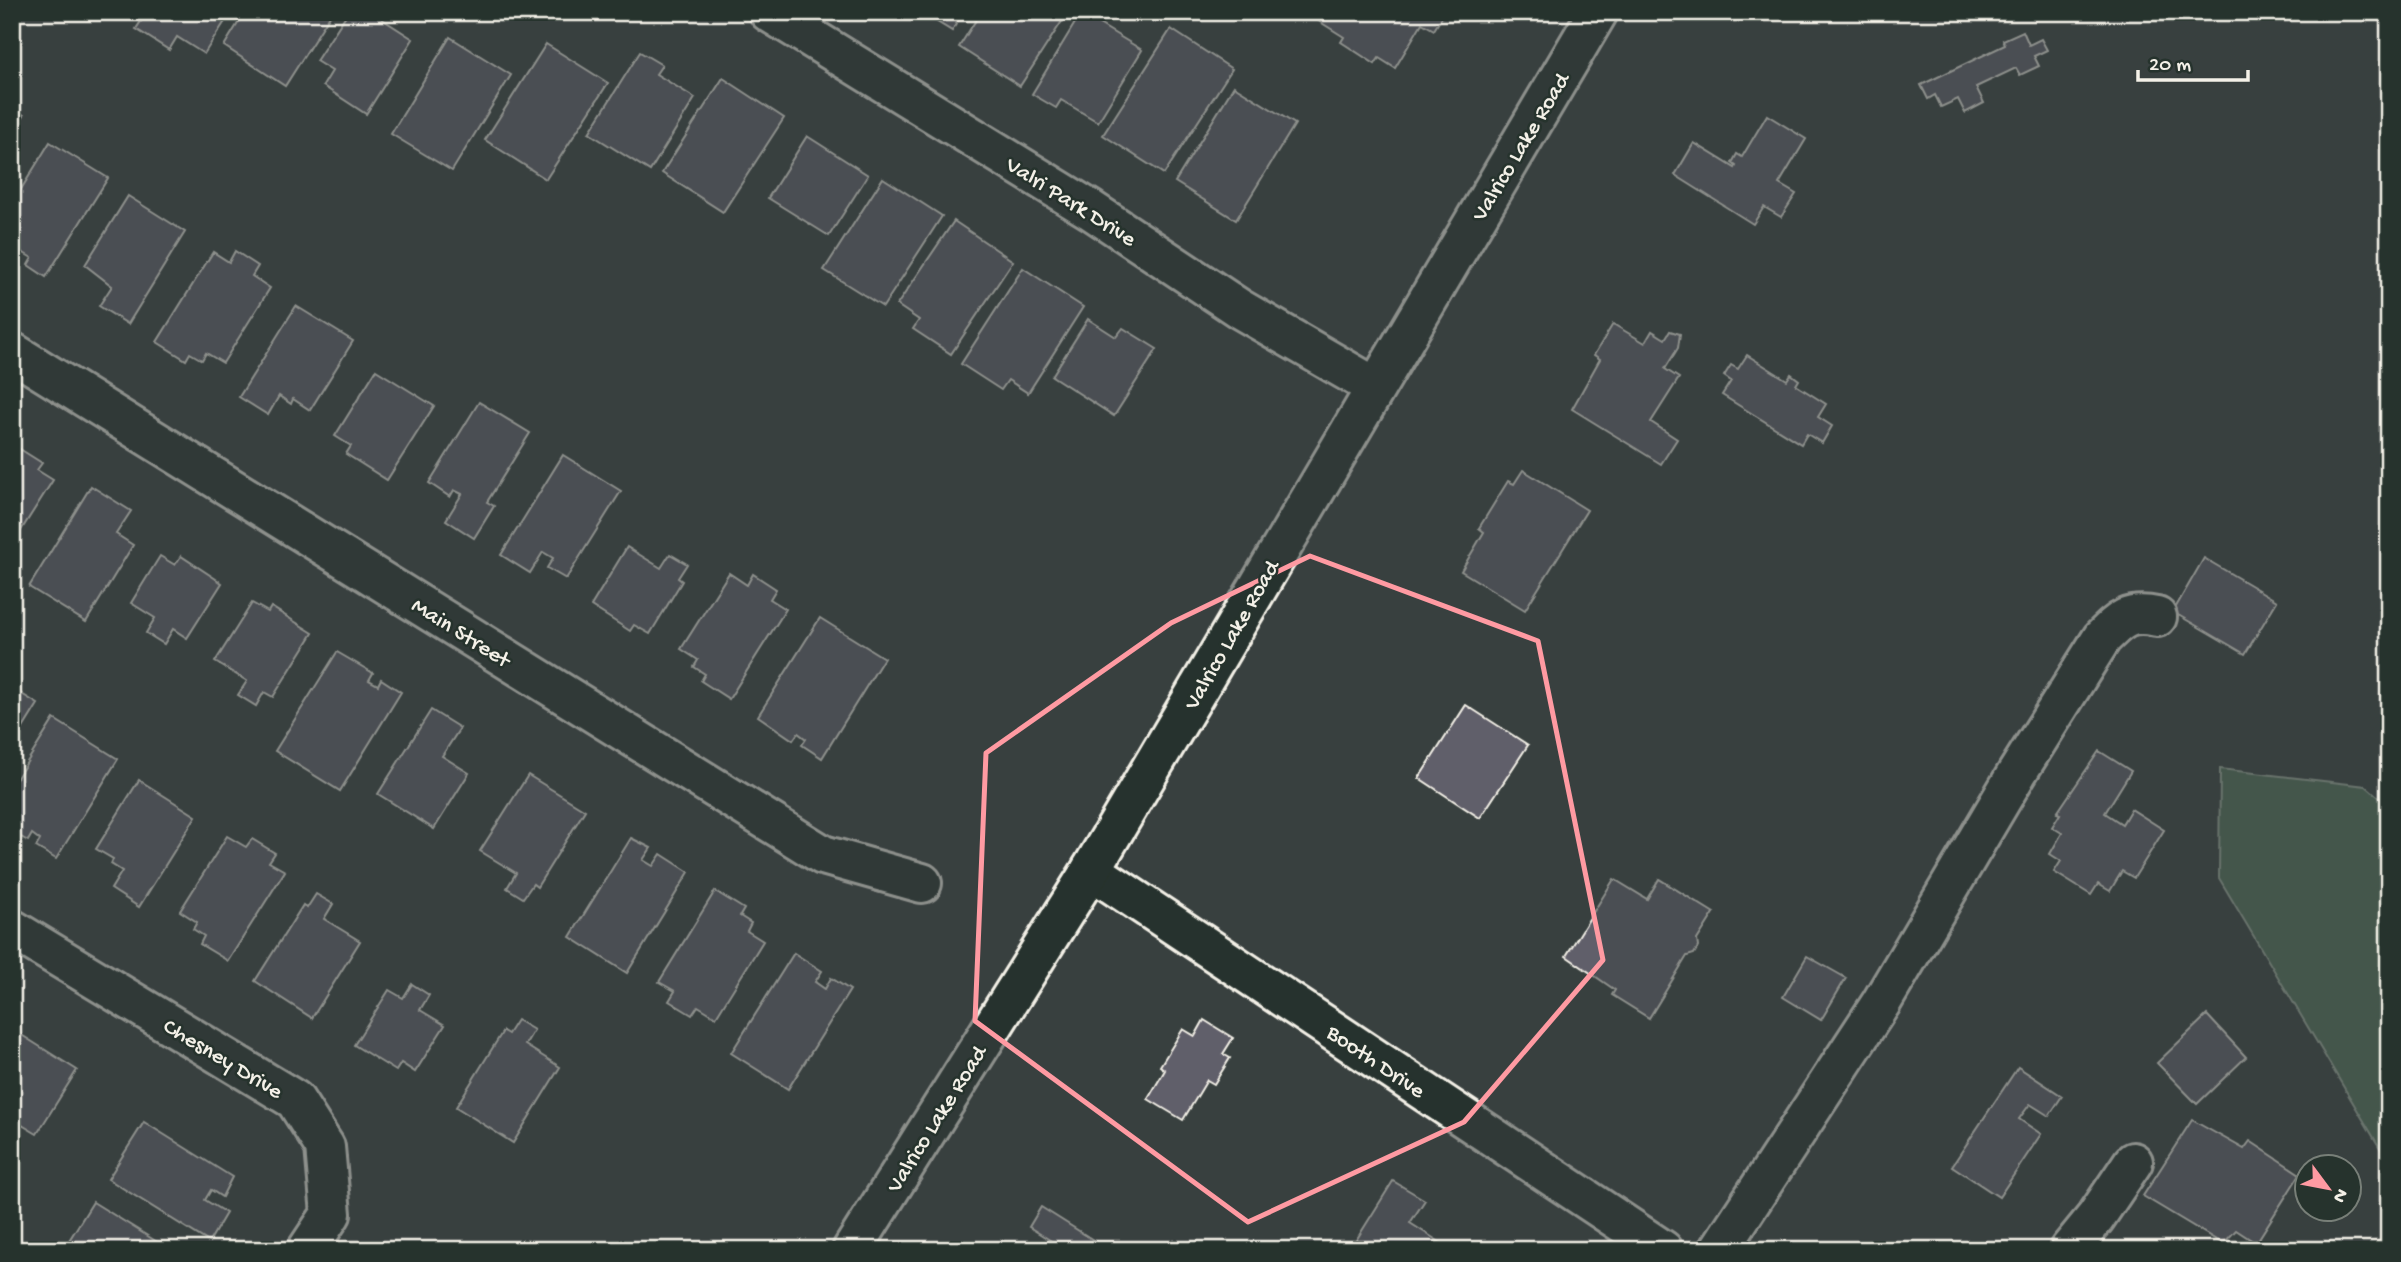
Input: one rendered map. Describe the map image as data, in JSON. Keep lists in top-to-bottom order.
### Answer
{
  "streets": {
    "street": [
      "Valrico Lake Road",
      "Valri Park Drive",
      "Main Street",
      "Chesney Drive",
      "Booth Drive"
    ]
  },
  "crossings": [
    ["Valrico Lake Road", "Valri Park Drive"],
    ["Valrico Lake Road", "Booth Drive"]
  ],
  "scale_bar": "20 m",
  "north": "bottom right"
}
